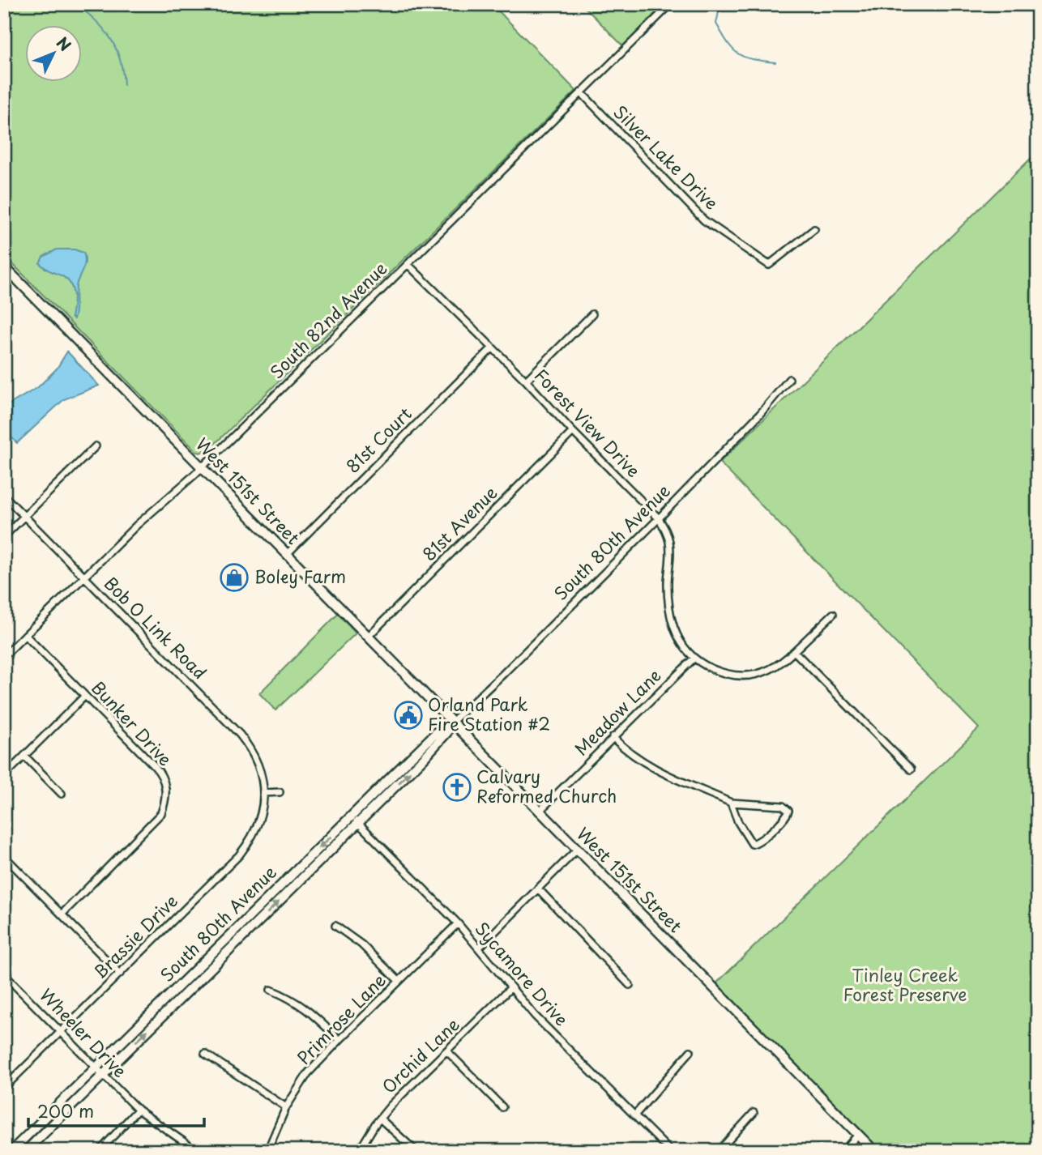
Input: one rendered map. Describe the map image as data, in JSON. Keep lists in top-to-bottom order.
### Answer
{
  "streets": {
    "street": [
      "Silver Lake Drive",
      "South 82nd Avenue",
      "Forest View Drive",
      "81st Court",
      "West 151st Street",
      "81st Avenue",
      "South 80th Avenue",
      "Bob O Link Road",
      "Meadow Lane",
      "Bunker Drive",
      "Brassie Drive",
      "Sycamore Drive",
      "Primrose Lane",
      "Wheeler Drive",
      "Orchid Lane"
    ]
  },
  "crossings": [
    ["Silver Lake Drive", "South 82nd Avenue"],
    ["South 82nd Avenue", "Forest View Drive"],
    ["South 82nd Avenue", "West 151st Street"],
    ["South 82nd Avenue", "Bob O Link Road"],
    ["South 82nd Avenue", "Bunker Drive"],
    ["Forest View Drive", "81st Court"],
    ["Forest View Drive", "81st Avenue"],
    ["Forest View Drive", "South 80th Avenue"],
    ["Forest View Drive", "Meadow Lane"],
    ["81st Court", "West 151st Street"],
    ["West 151st Street", "81st Avenue"],
    ["West 151st Street", "South 80th Avenue"],
    ["West 151st Street", "Meadow Lane"],
    ["South 80th Avenue", "Sycamore Drive"],
    ["South 80th Avenue", "Wheeler Drive"],
    ["Bob O Link Road", "Brassie Drive"],
    ["Brassie Drive", "Wheeler Drive"],
    ["Sycamore Drive", "Primrose Lane"],
    ["Sycamore Drive", "Orchid Lane"]
  ],
  "parks": ["Tinley Creek Forest Preserve"],
  "places": {
    "shop": ["Boley Farm"],
    "public building": ["Orland Park Fire Station #2"],
    "church": ["Calvary Reformed Church"]
  },
  "scale_bar": "200 m",
  "north": "top right"
}
